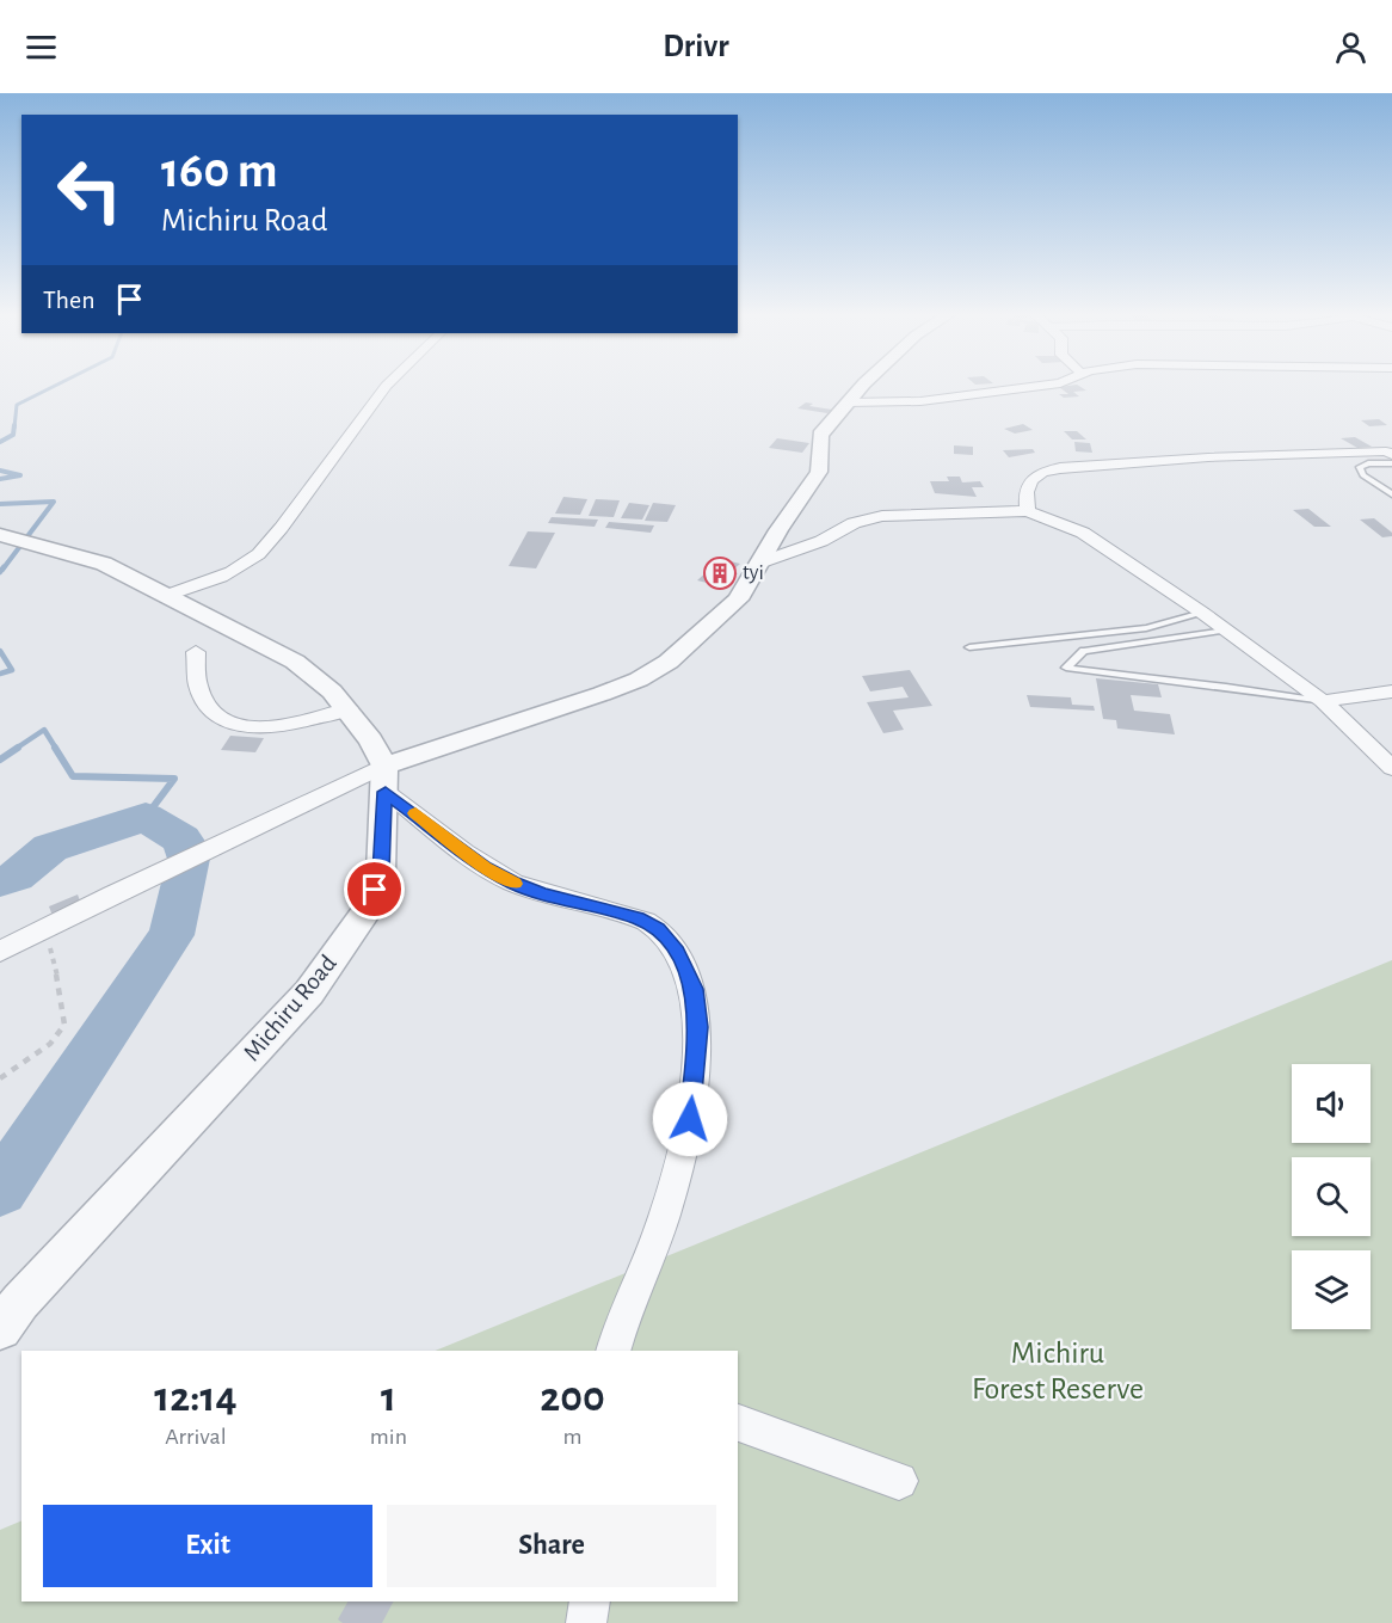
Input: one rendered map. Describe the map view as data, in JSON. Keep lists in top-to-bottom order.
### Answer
{
  "streets": {
    "street": ["Michiru Road"]
  },
  "parks": ["Michiru Forest Reserve"],
  "places": {
    "building": ["tyi"]
  },
  "page": {
    "header": "Drivr",
    "turn": ["160 m", "Michiru Road"],
    "then": "Then",
    "eta": [
      "12:14",
      "Arrival",
      "1",
      "min",
      "200",
      "m"
    ],
    "buttons": ["Exit", "Share"]
  }
}
